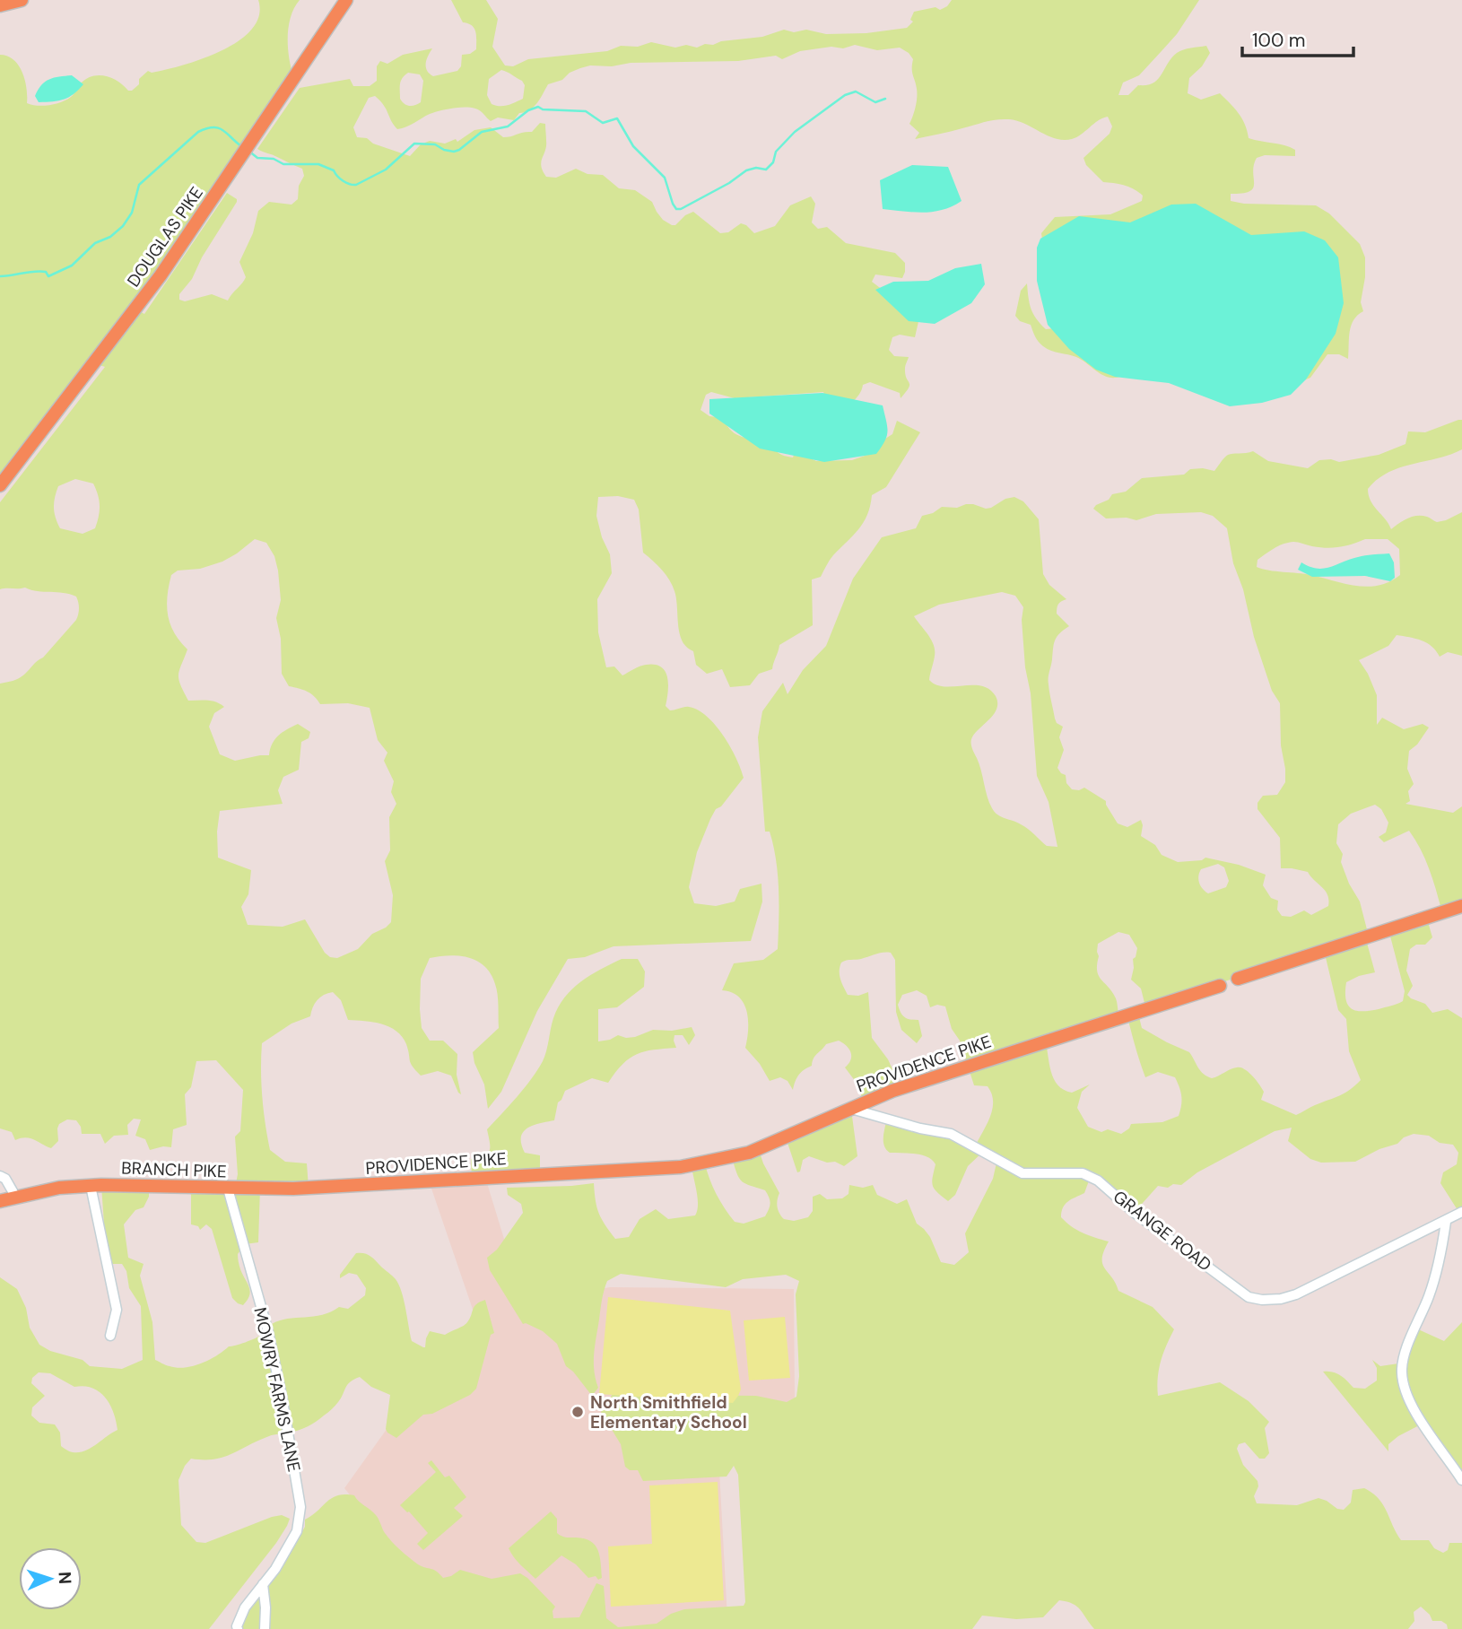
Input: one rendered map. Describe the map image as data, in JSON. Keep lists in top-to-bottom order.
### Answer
{
  "streets": {
    "main road": ["DOUGLAS PIKE", "PROVIDENCE PIKE", "BRANCH PIKE"],
    "street": ["GRANGE ROAD", "MOWRY FARMS LANE"]
  },
  "crossings": [
    ["PROVIDENCE PIKE", "BRANCH PIKE"],
    ["PROVIDENCE PIKE", "GRANGE ROAD"],
    ["BRANCH PIKE", "MOWRY FARMS LANE"]
  ],
  "places": ["North Smithfield Elementary School"],
  "scale_bar": "100 m",
  "north": "right"
}
